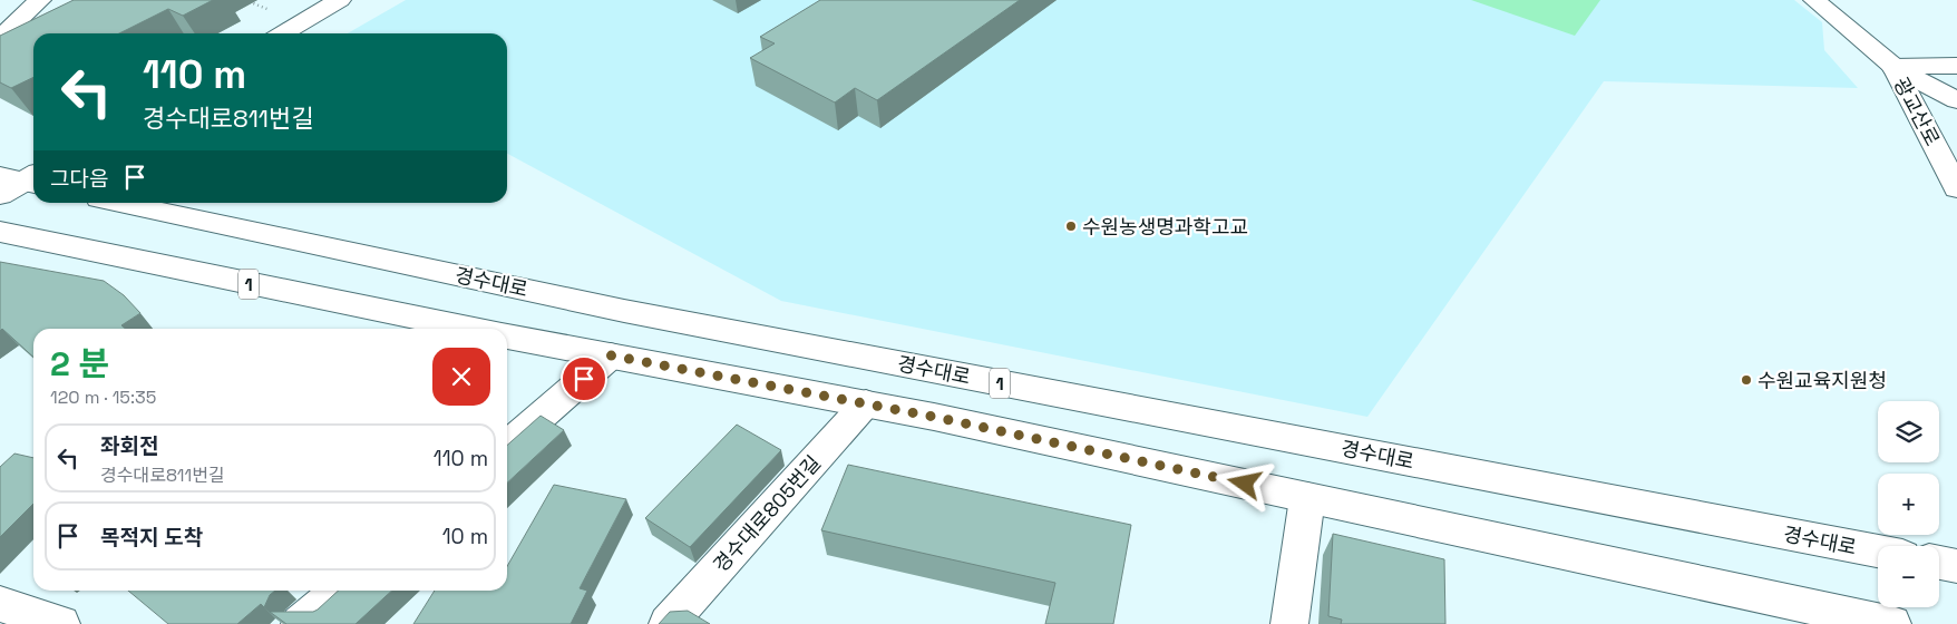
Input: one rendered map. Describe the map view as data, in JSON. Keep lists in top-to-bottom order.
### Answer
{
  "streets": {
    "main road": [
      "광교산로",
      "경수대로",
      "1",
      "경수대로805번길"
    ]
  },
  "crossings": [
    ["1", "경수대로805번길"]
  ],
  "places": ["수원농생명과학고교", "수원교육지원청"],
  "page": {
    "turn": ["110 m", "경수대로811번길"],
    "then": "그다음",
    "heading": ["2 분", "120 m · 15:35"],
    "map_buttons": ["+", "−"],
    "list": [
      {
        "name": "좌회전",
        "note": "경수대로811번길",
        "value": "110 m"
      },
      {
        "name": "목적지 도착",
        "value": "10 m"
      }
    ]
  }
}
